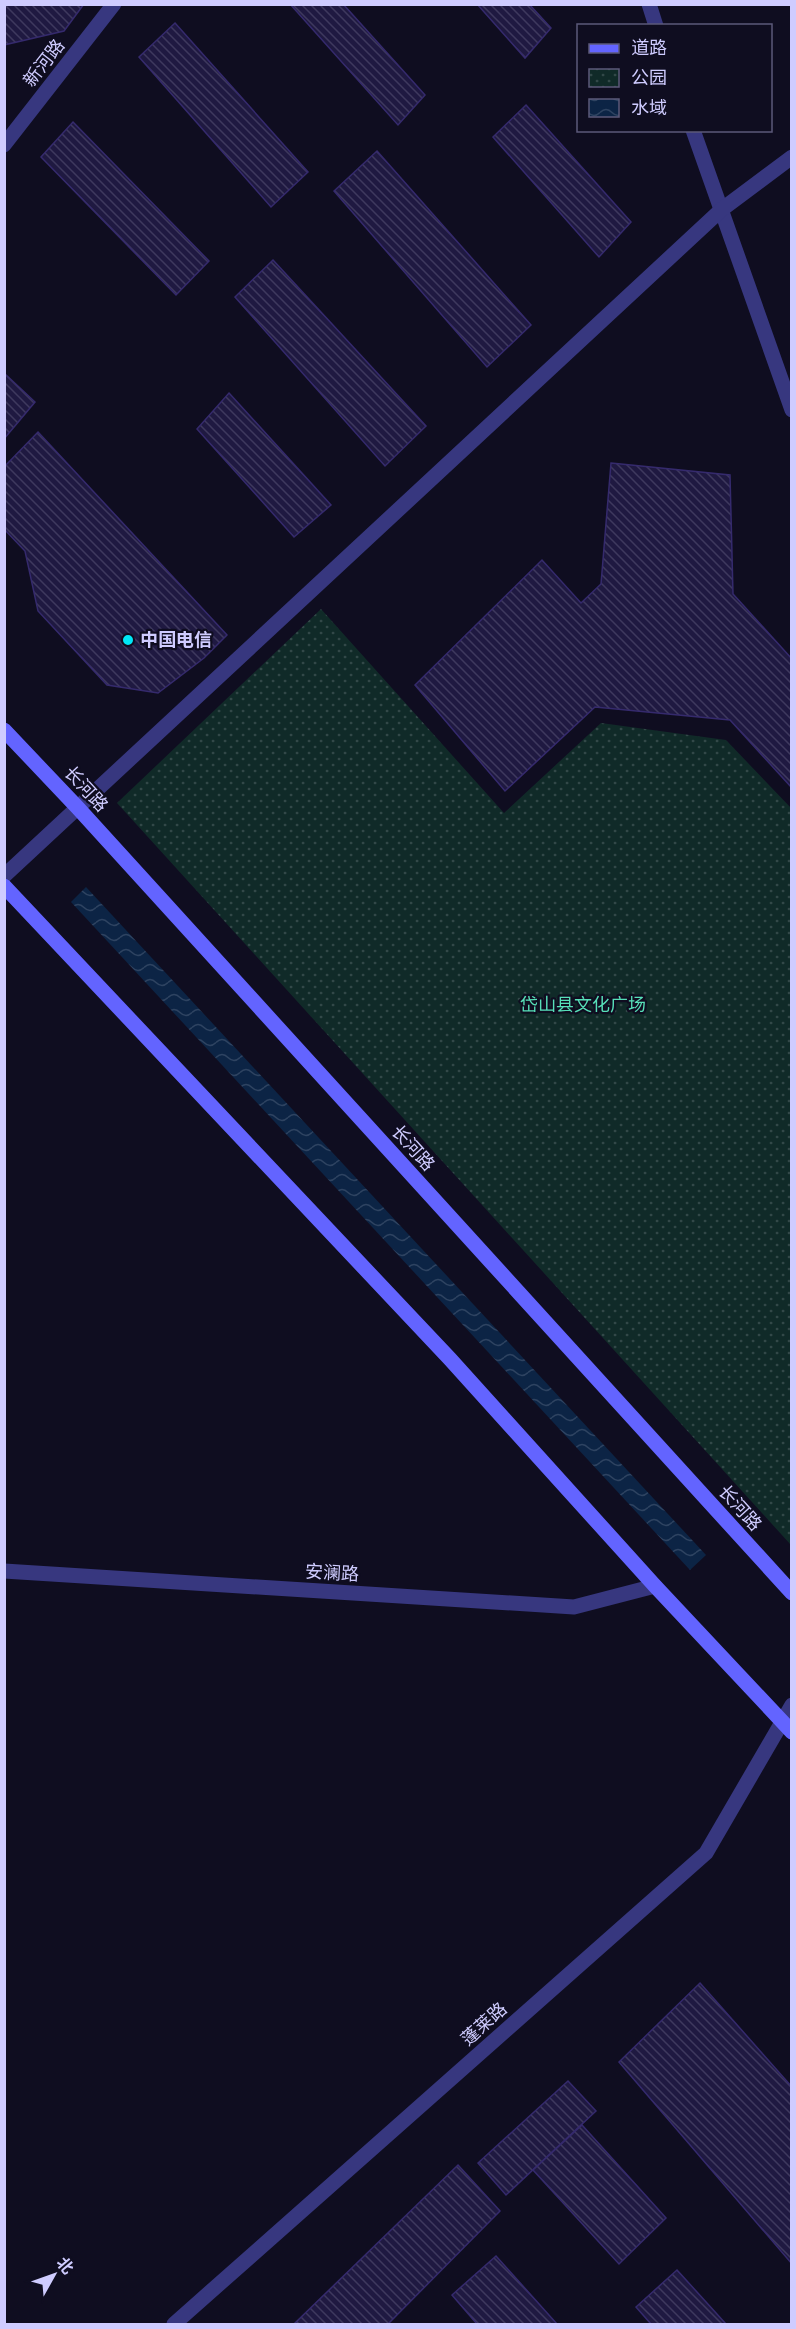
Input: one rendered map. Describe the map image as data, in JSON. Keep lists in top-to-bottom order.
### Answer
{
  "streets": {
    "main road": ["长河路"],
    "street": ["新河路", "安澜路", "蓬莱路"]
  },
  "parks": ["岱山县文化广场"],
  "places": ["中国电信"],
  "legend": ["道路", "公园", "水域"],
  "north": "top right"
}
